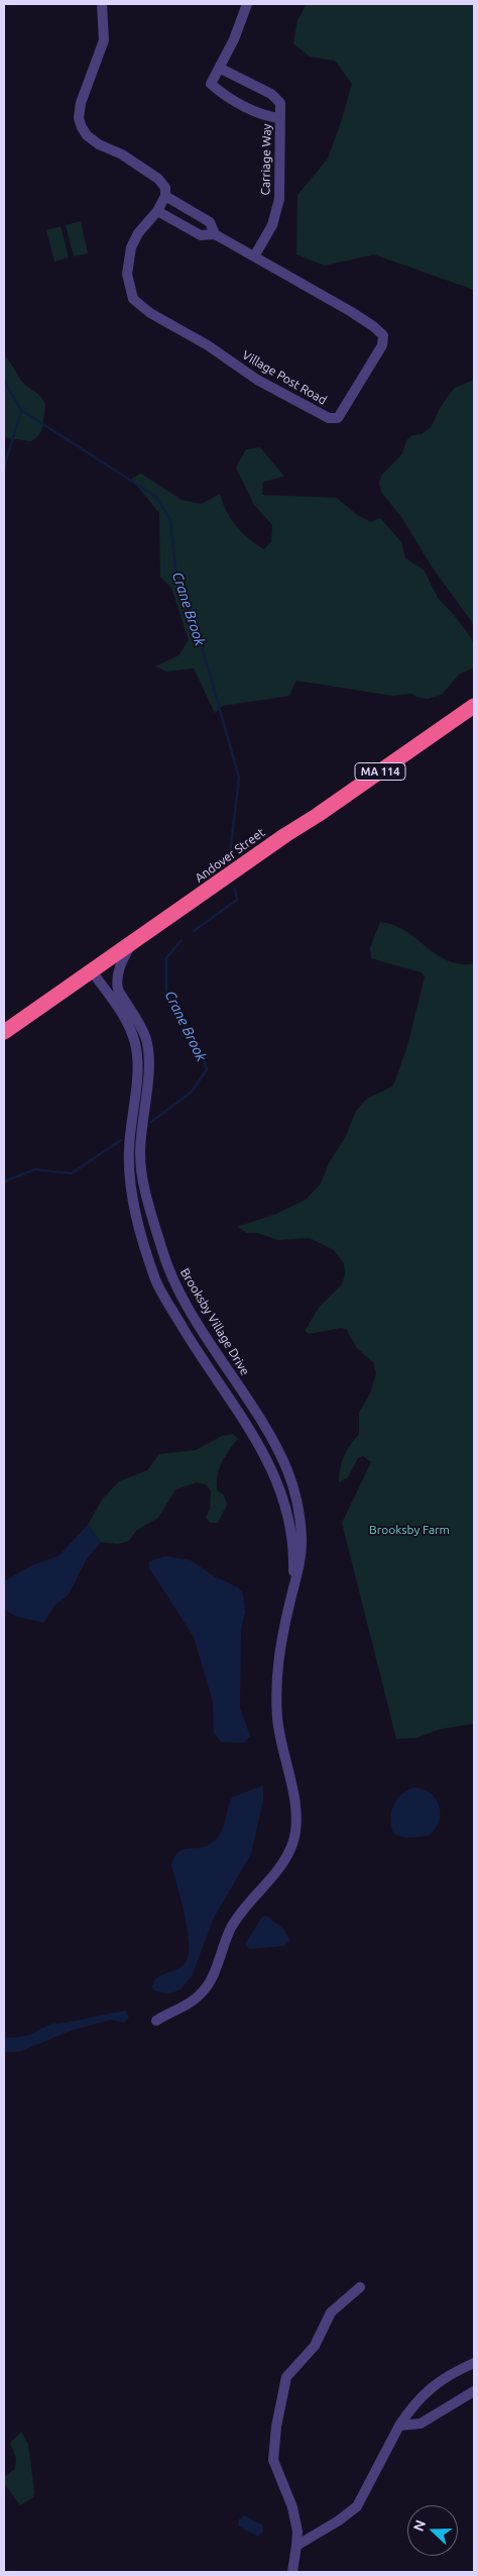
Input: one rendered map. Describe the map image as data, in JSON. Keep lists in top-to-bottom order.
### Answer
{
  "streets": {
    "highway": ["MA 114", "Andover Street"],
    "street": ["Carriage Way", "Village Post Road", "Brooksby Village Drive"]
  },
  "crossings": [
    ["Carriage Way", "Village Post Road"],
    ["Andover Street", "Brooksby Village Drive"]
  ],
  "water": ["Crane Brook"],
  "parks": ["Brooksby Farm"],
  "north": "left"
}
